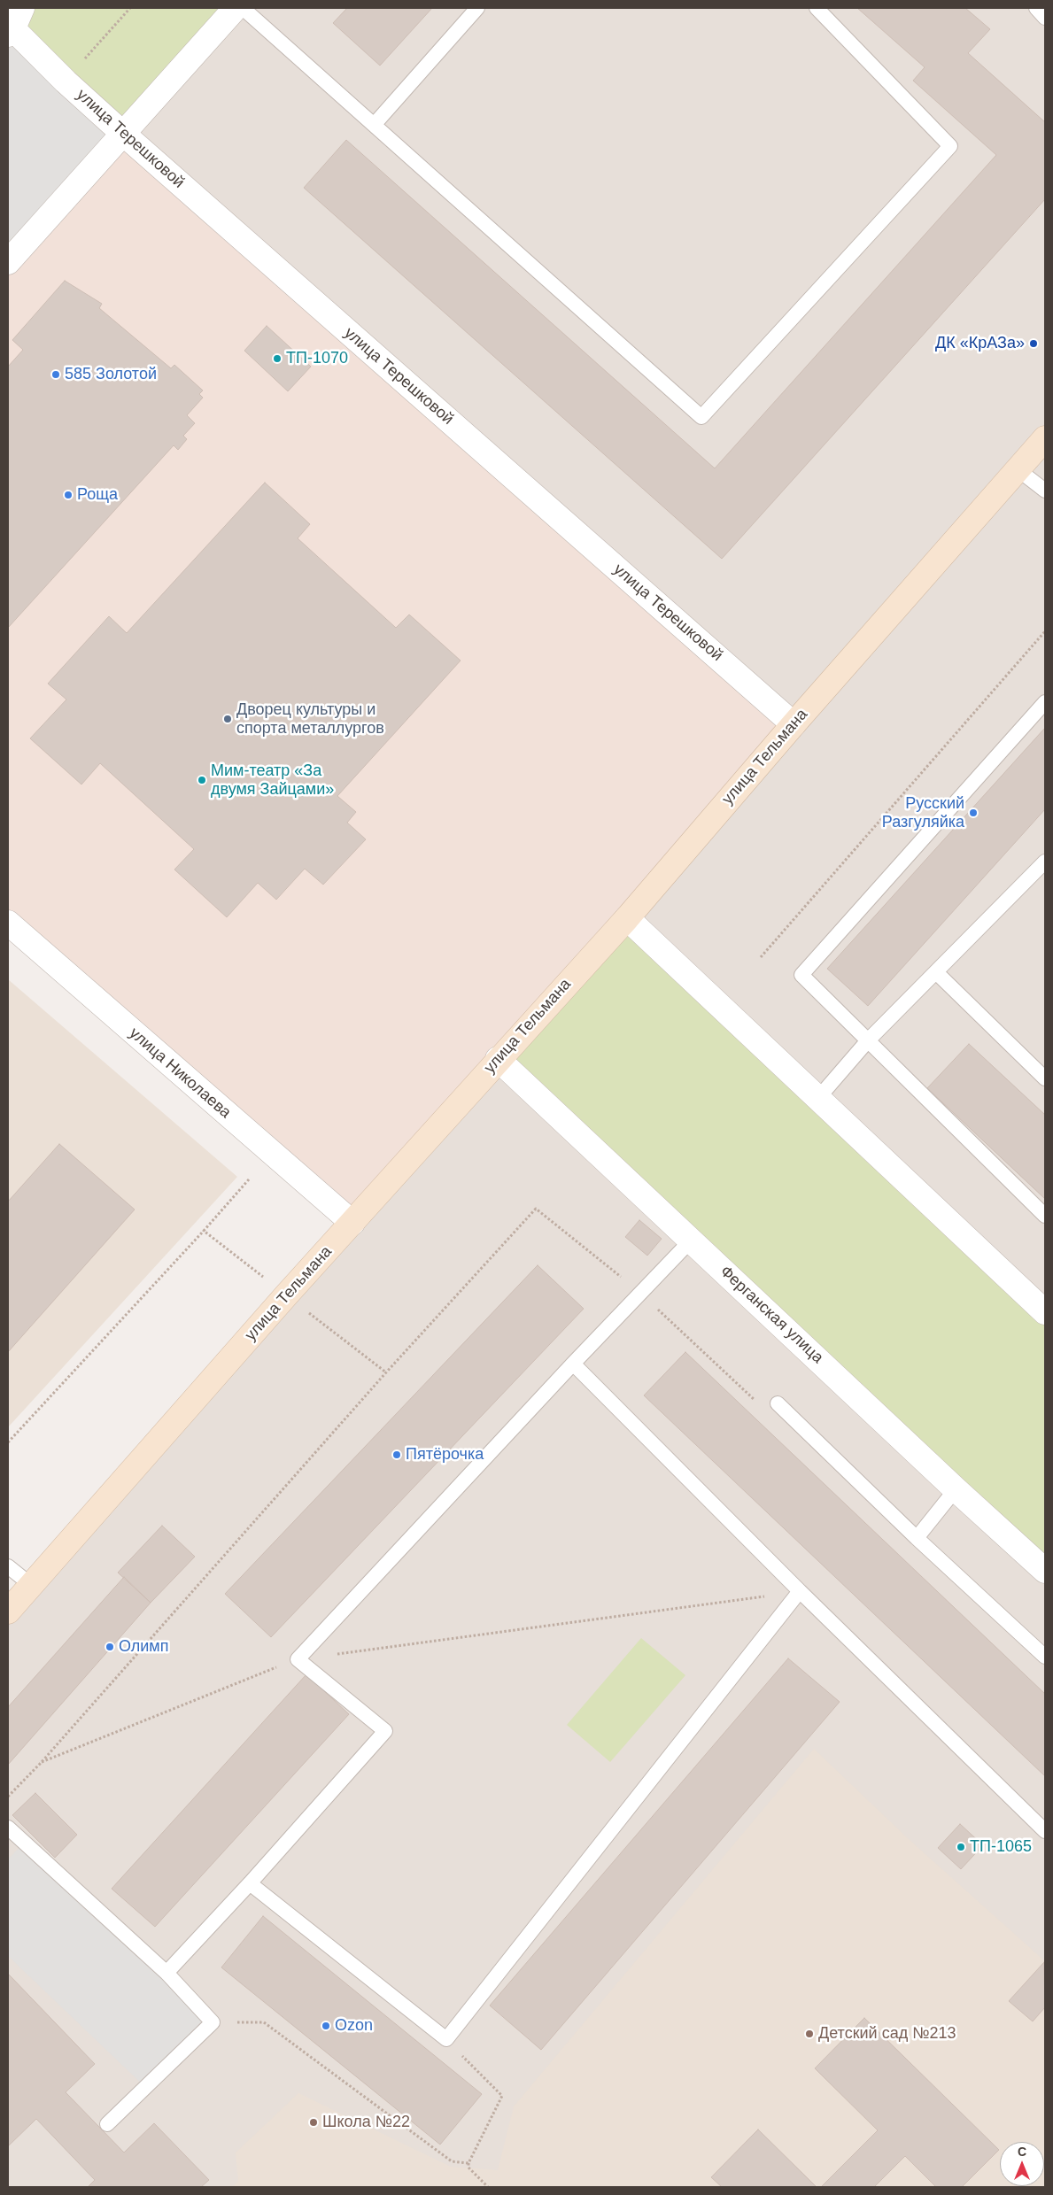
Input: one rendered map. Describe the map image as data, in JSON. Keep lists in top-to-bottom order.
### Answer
{
  "streets": {
    "main road": ["улица Тельмана"],
    "street": ["улица Терешковой", "улица Николаева", "Ферганская улица"]
  },
  "crossings": [
    ["улица Терешковой", "улица Тельмана"],
    ["улица Тельмана", "улица Николаева"],
    ["улица Тельмана", "Ферганская улица"]
  ],
  "places": [
    "ДК «КрАЗа»",
    "ТП-1070",
    "585 Золотой",
    "Роща",
    "Дворец культуры и спорта металлургов",
    "Мим-театр «За двумя Зайцами»",
    "Русский Разгуляйка",
    "Пятёрочка",
    "Олимп",
    "ТП-1065",
    "Ozon",
    "Детский сад №213",
    "Школа №22"
  ],
  "north": "top"
}
